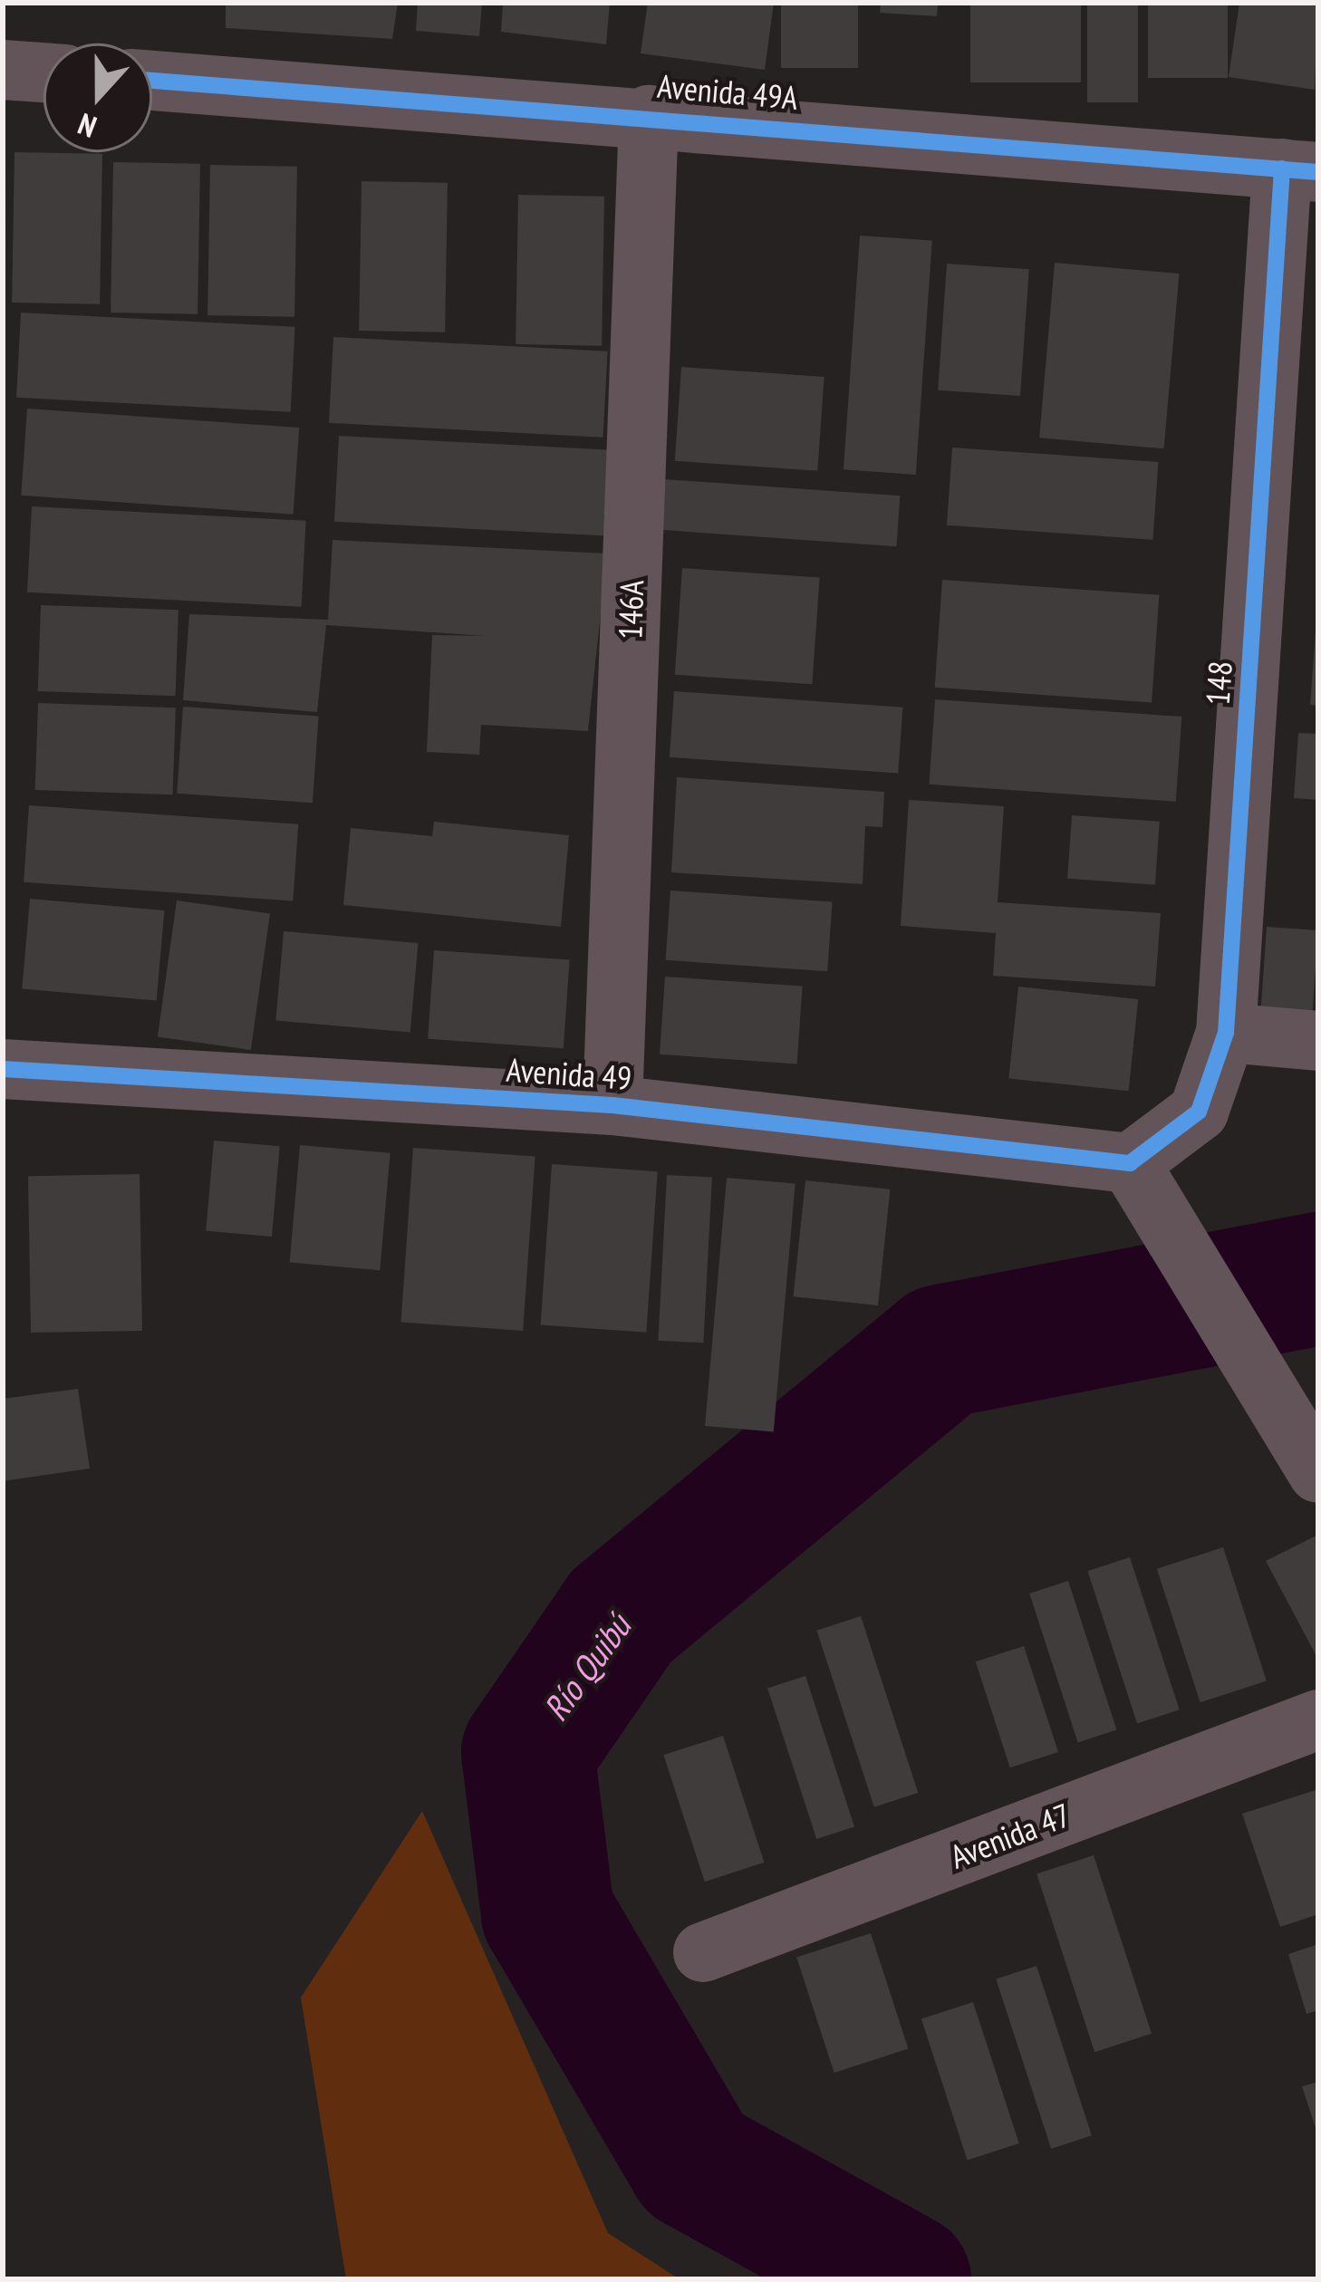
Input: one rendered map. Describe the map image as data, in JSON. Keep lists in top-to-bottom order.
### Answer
{
  "streets": {
    "street": [
      "Avenida 49A",
      "146A",
      "148",
      "Avenida 49",
      "Avenida 47"
    ]
  },
  "crossings": [
    ["Avenida 49A", "146A"],
    ["Avenida 49A", "148"],
    ["146A", "Avenida 49"],
    ["148", "Avenida 49"]
  ],
  "water": ["Río Quibú"],
  "north": "bottom"
}
